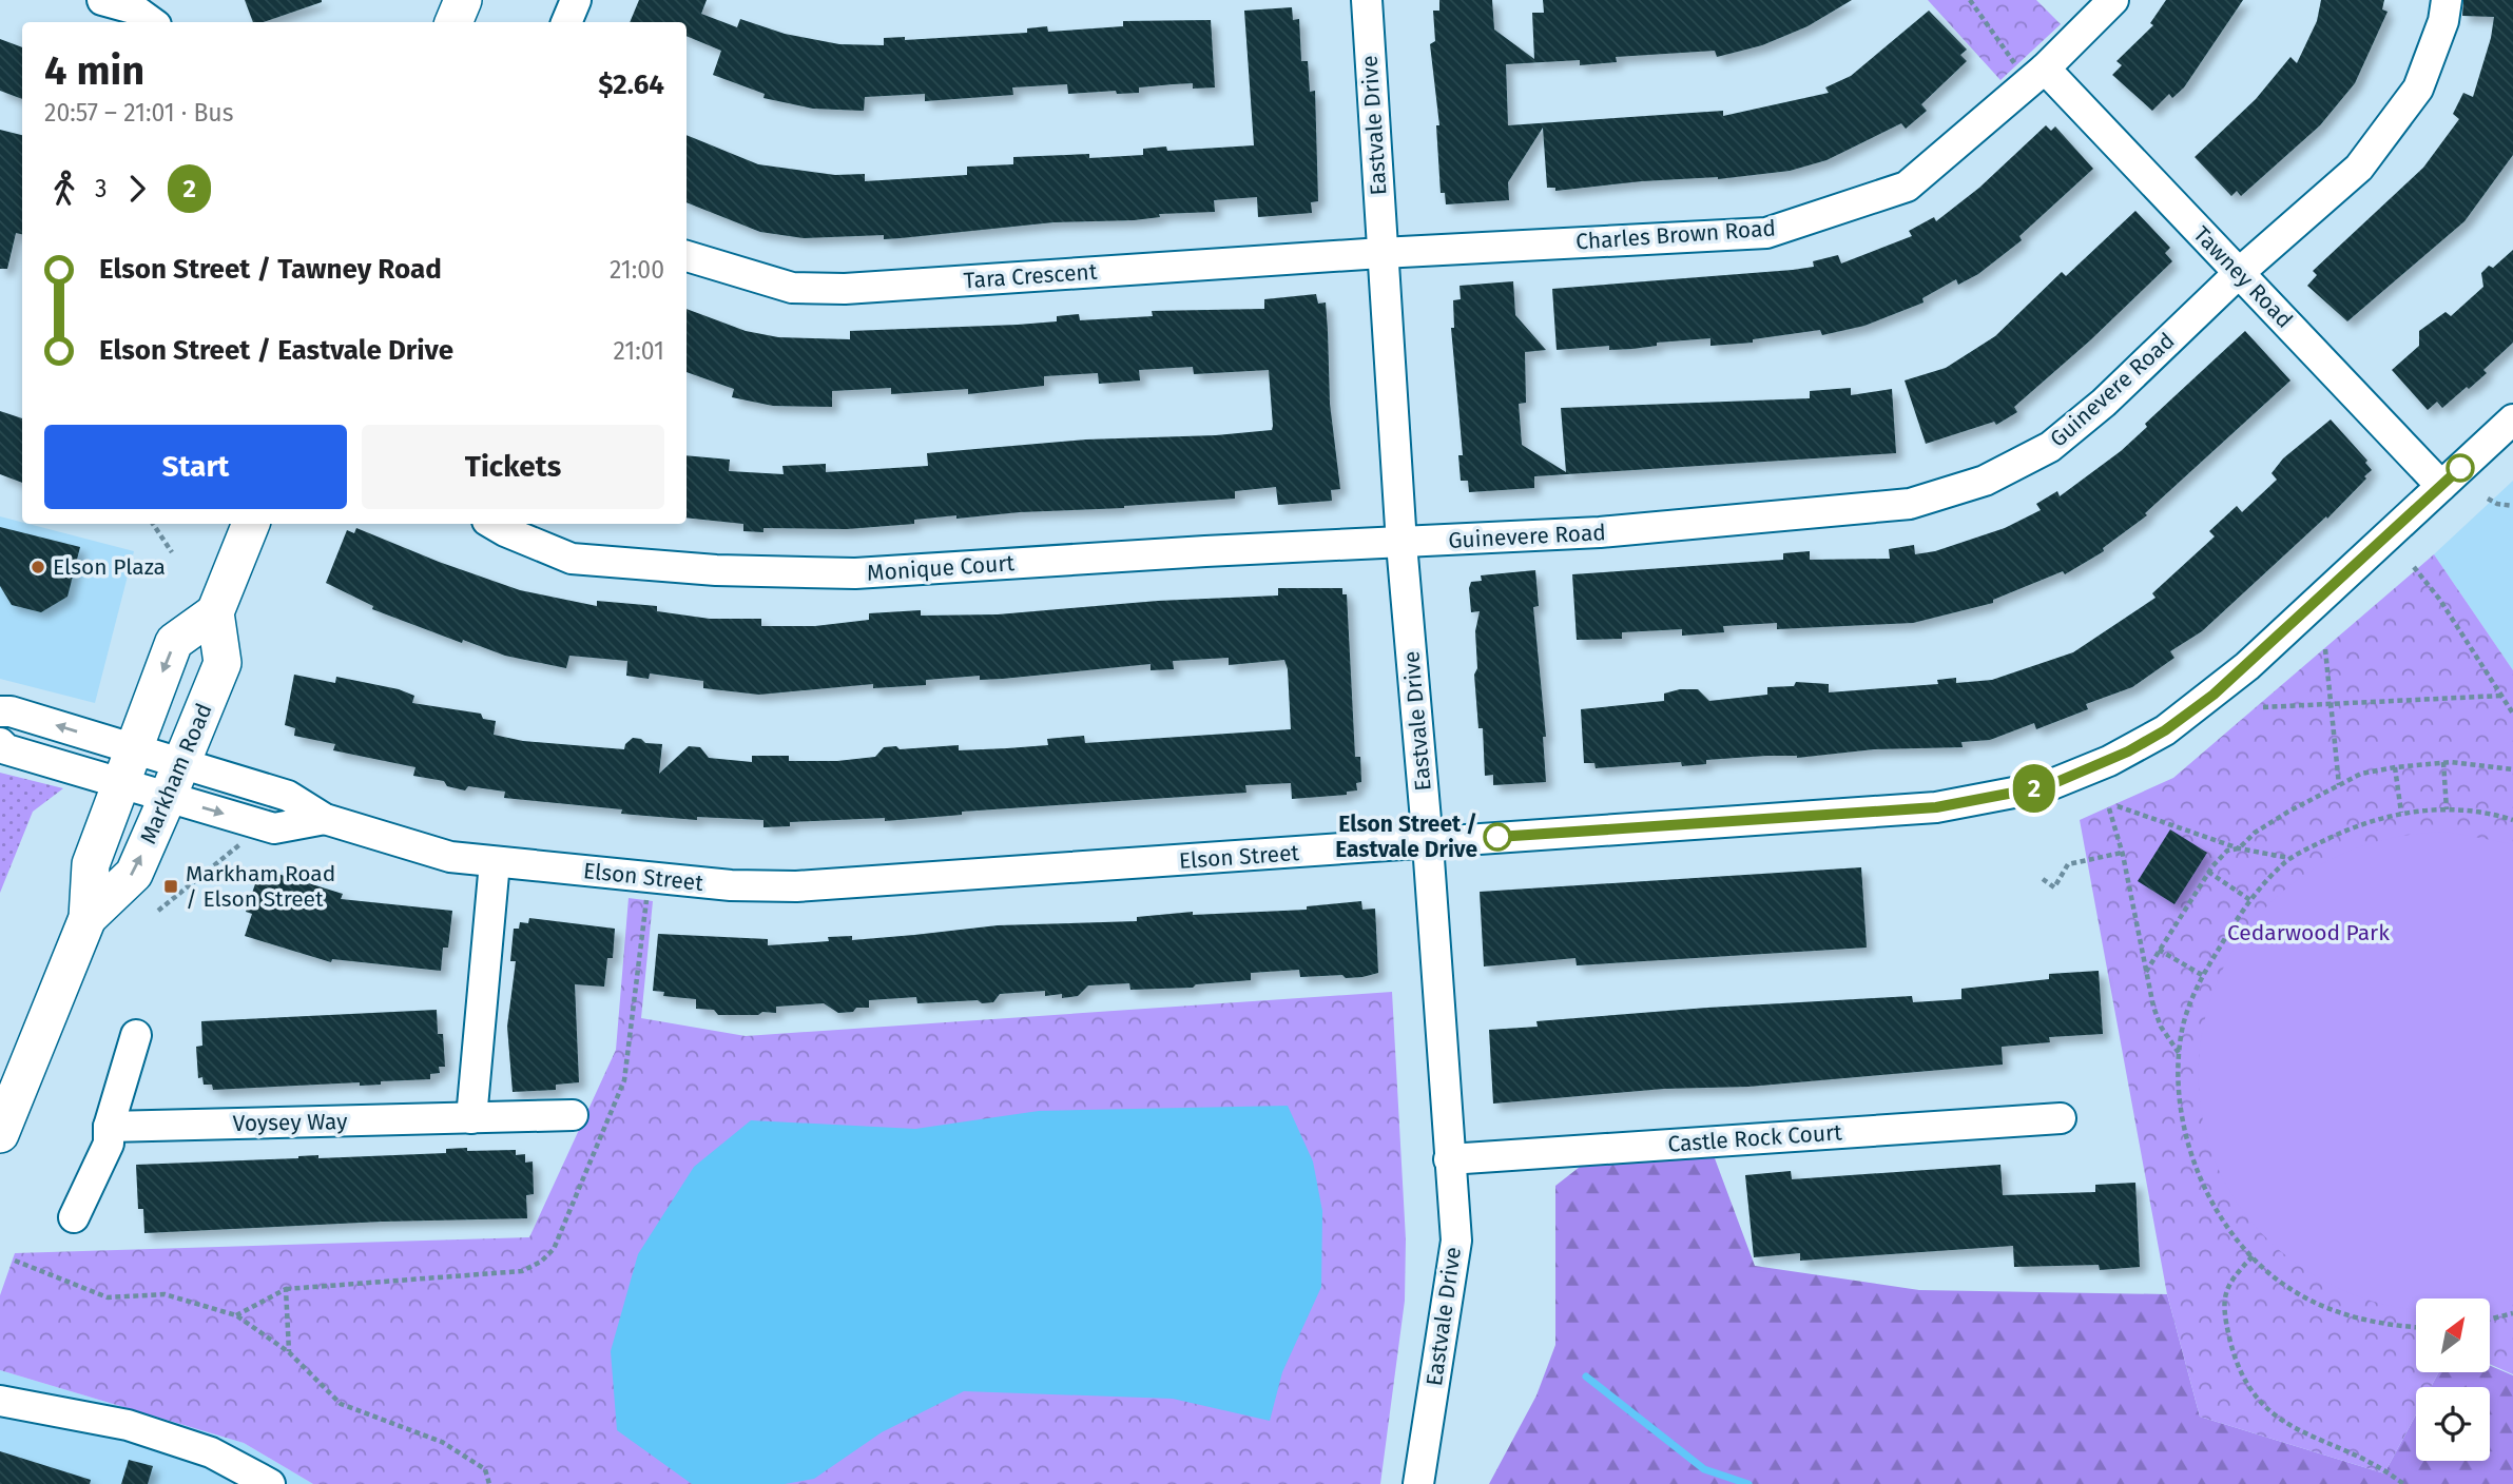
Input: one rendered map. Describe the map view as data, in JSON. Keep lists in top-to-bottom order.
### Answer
{
  "streets": {
    "main road": ["Markham Road"],
    "street": [
      "Eastvale Drive",
      "Charles Brown Road",
      "Tara Crescent",
      "Tawney Road",
      "Guinevere Road",
      "Monique Court",
      "Elson Street",
      "Voysey Way",
      "Castle Rock Court"
    ]
  },
  "crossings": [
    ["Eastvale Drive", "Charles Brown Road"],
    ["Eastvale Drive", "Tara Crescent"],
    ["Eastvale Drive", "Guinevere Road"],
    ["Eastvale Drive", "Monique Court"],
    ["Eastvale Drive", "Elson Street"],
    ["Eastvale Drive", "Castle Rock Court"],
    ["Charles Brown Road", "Tara Crescent"],
    ["Charles Brown Road", "Tawney Road"],
    ["Tawney Road", "Guinevere Road"],
    ["Tawney Road", "Elson Street"],
    ["Guinevere Road", "Monique Court"],
    ["Markham Road", "Elson Street"]
  ],
  "parks": ["Cedarwood Park"],
  "places": {
    "other": ["Elson Plaza", "Elson Street / Eastvale Drive"],
    "transit": ["Markham Road / Elson Street"]
  },
  "lines": ["bus line 2"],
  "north": "top right",
  "page": {
    "on_map": "2",
    "heading": ["4 min", "20:57 – 21:01 · Bus", "$2.64"],
    "legs": ["3", "2"],
    "list": [
      {
        "name": "Elson Street / Tawney Road",
        "value": "21:00"
      },
      {
        "name": "Elson Street / Eastvale Drive",
        "value": "21:01"
      }
    ],
    "buttons": ["Start", "Tickets"]
  }
}
